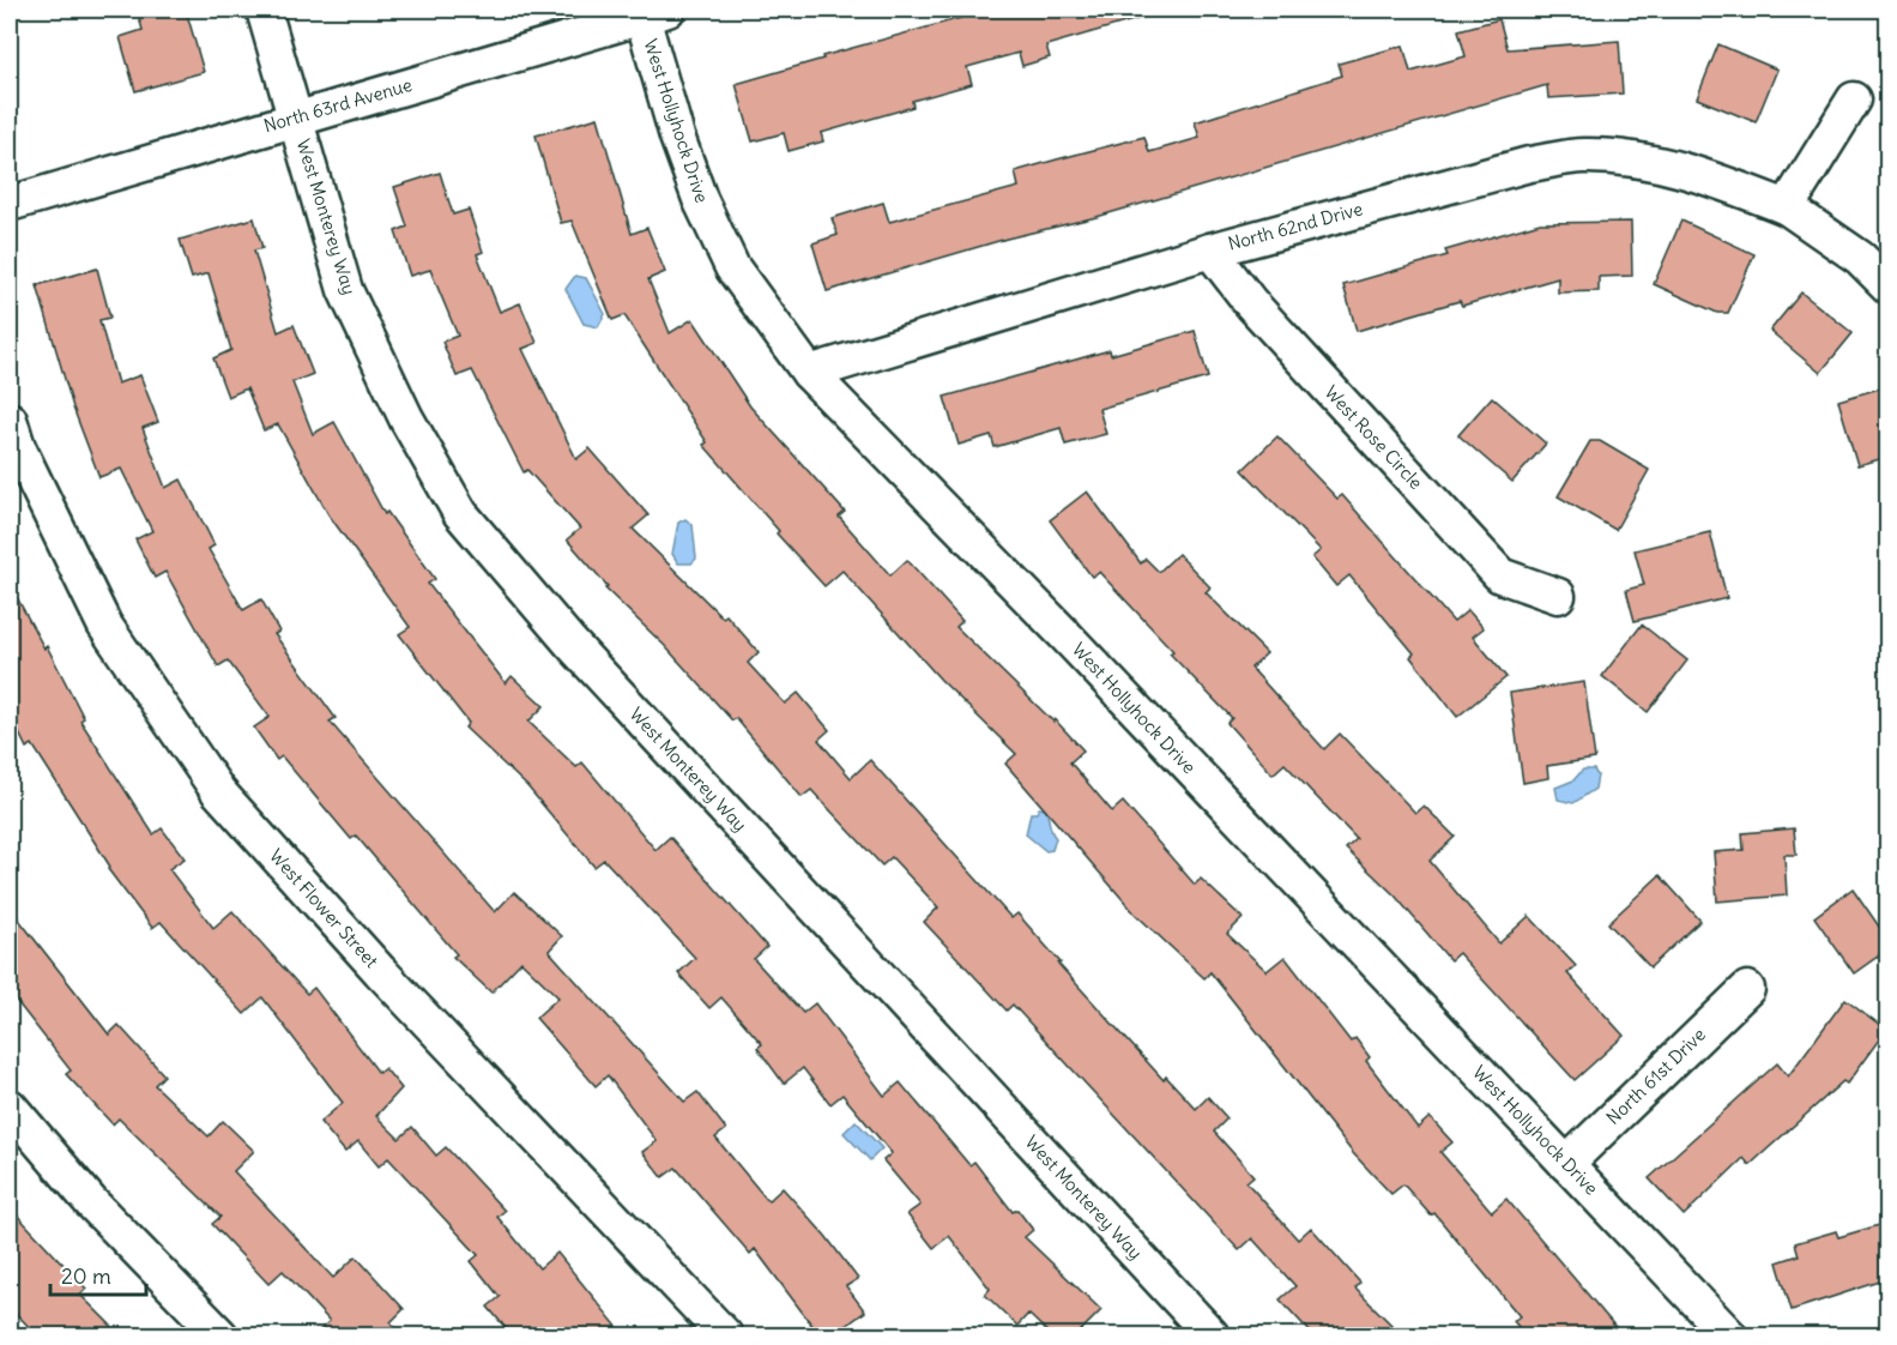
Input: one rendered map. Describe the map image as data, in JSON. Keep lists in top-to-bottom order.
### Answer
{
  "streets": {
    "street": [
      "North 63rd Avenue",
      "West Hollyhock Drive",
      "West Monterey Way",
      "North 62nd Drive",
      "West Rose Circle",
      "West Flower Street",
      "North 61st Drive"
    ]
  },
  "crossings": [
    ["North 63rd Avenue", "West Hollyhock Drive"],
    ["North 63rd Avenue", "West Monterey Way"],
    ["West Hollyhock Drive", "North 62nd Drive"],
    ["West Hollyhock Drive", "North 61st Drive"],
    ["North 62nd Drive", "West Rose Circle"]
  ],
  "scale_bar": "20 m"
}
